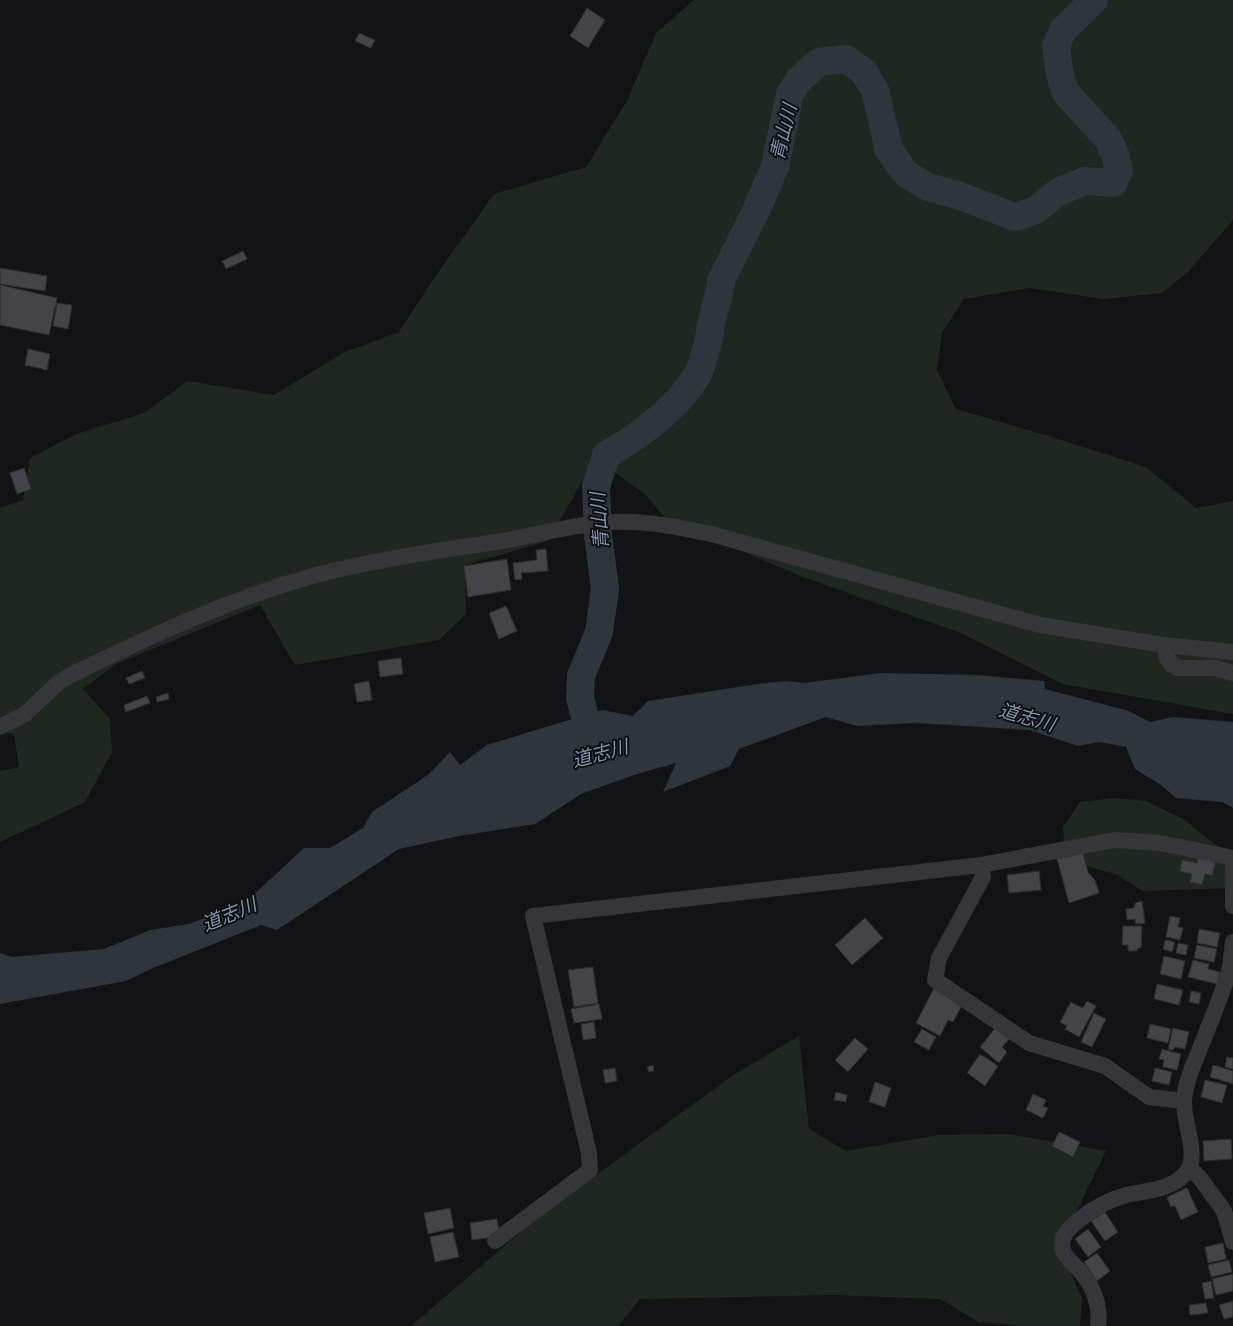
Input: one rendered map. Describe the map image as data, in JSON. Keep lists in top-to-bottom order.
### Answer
{
  "water": ["青山川", "道志川"]
}
